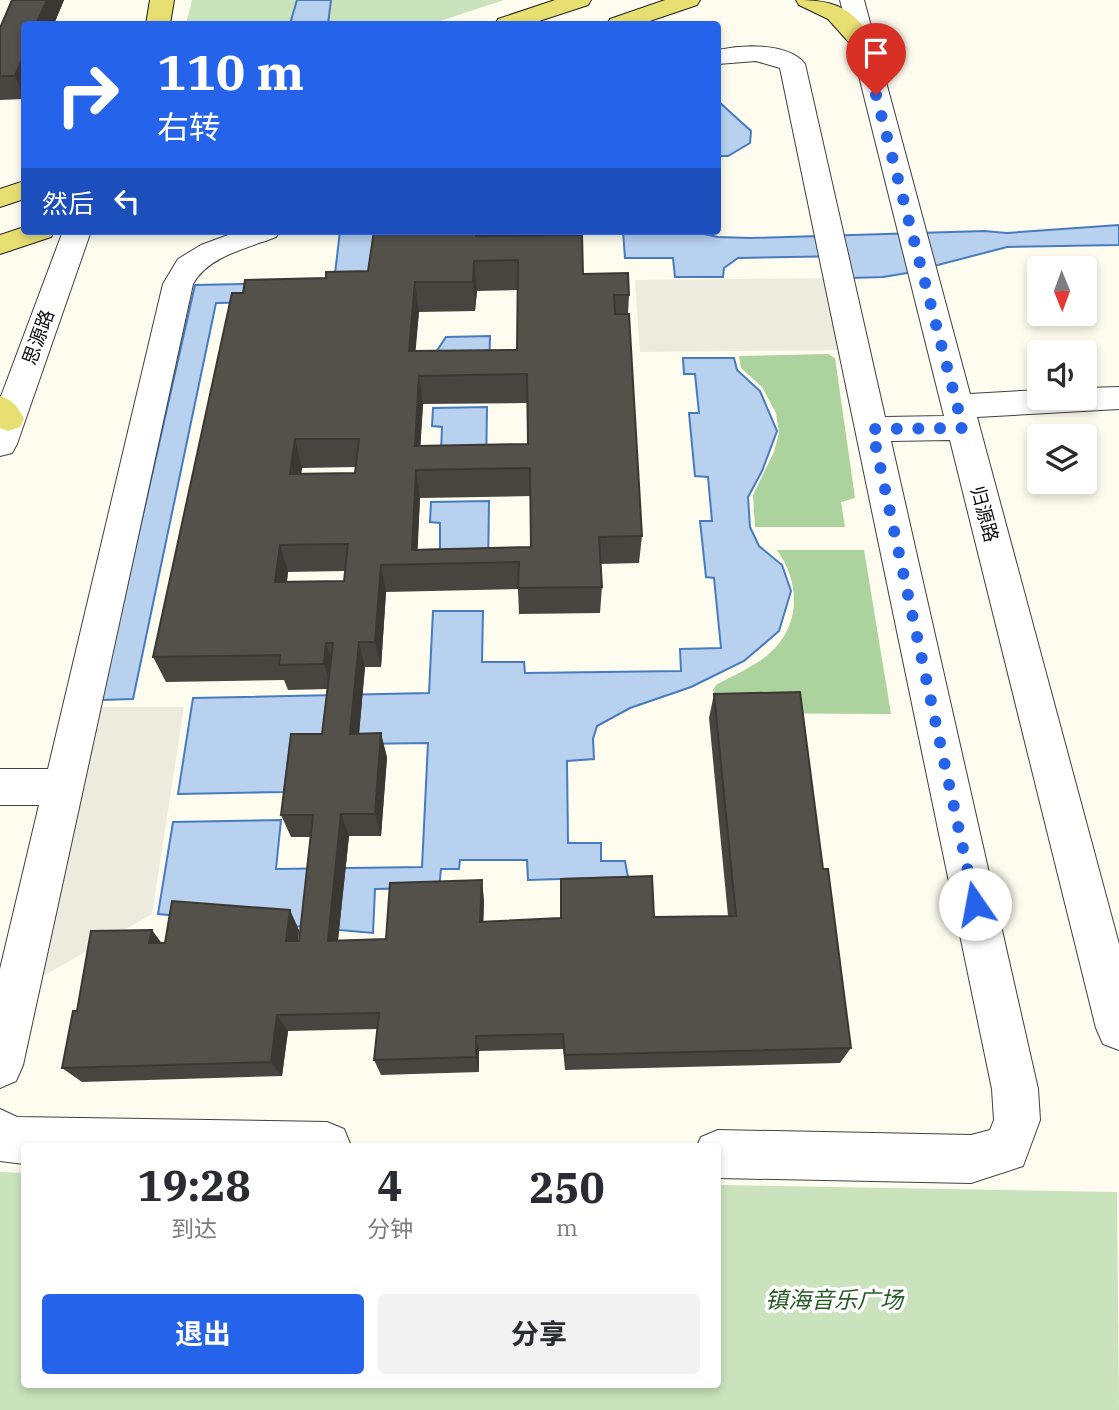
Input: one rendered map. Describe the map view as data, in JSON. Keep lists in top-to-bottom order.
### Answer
{
  "streets": {
    "street": ["思源路", "归源路"]
  },
  "parks": ["镇海音乐广场"],
  "north": "bottom",
  "page": {
    "turn": ["110 m", "右转"],
    "then": "然后",
    "eta": [
      "19:28",
      "到达",
      "4",
      "分钟",
      "250",
      "m"
    ],
    "buttons": ["退出", "分享"]
  }
}
